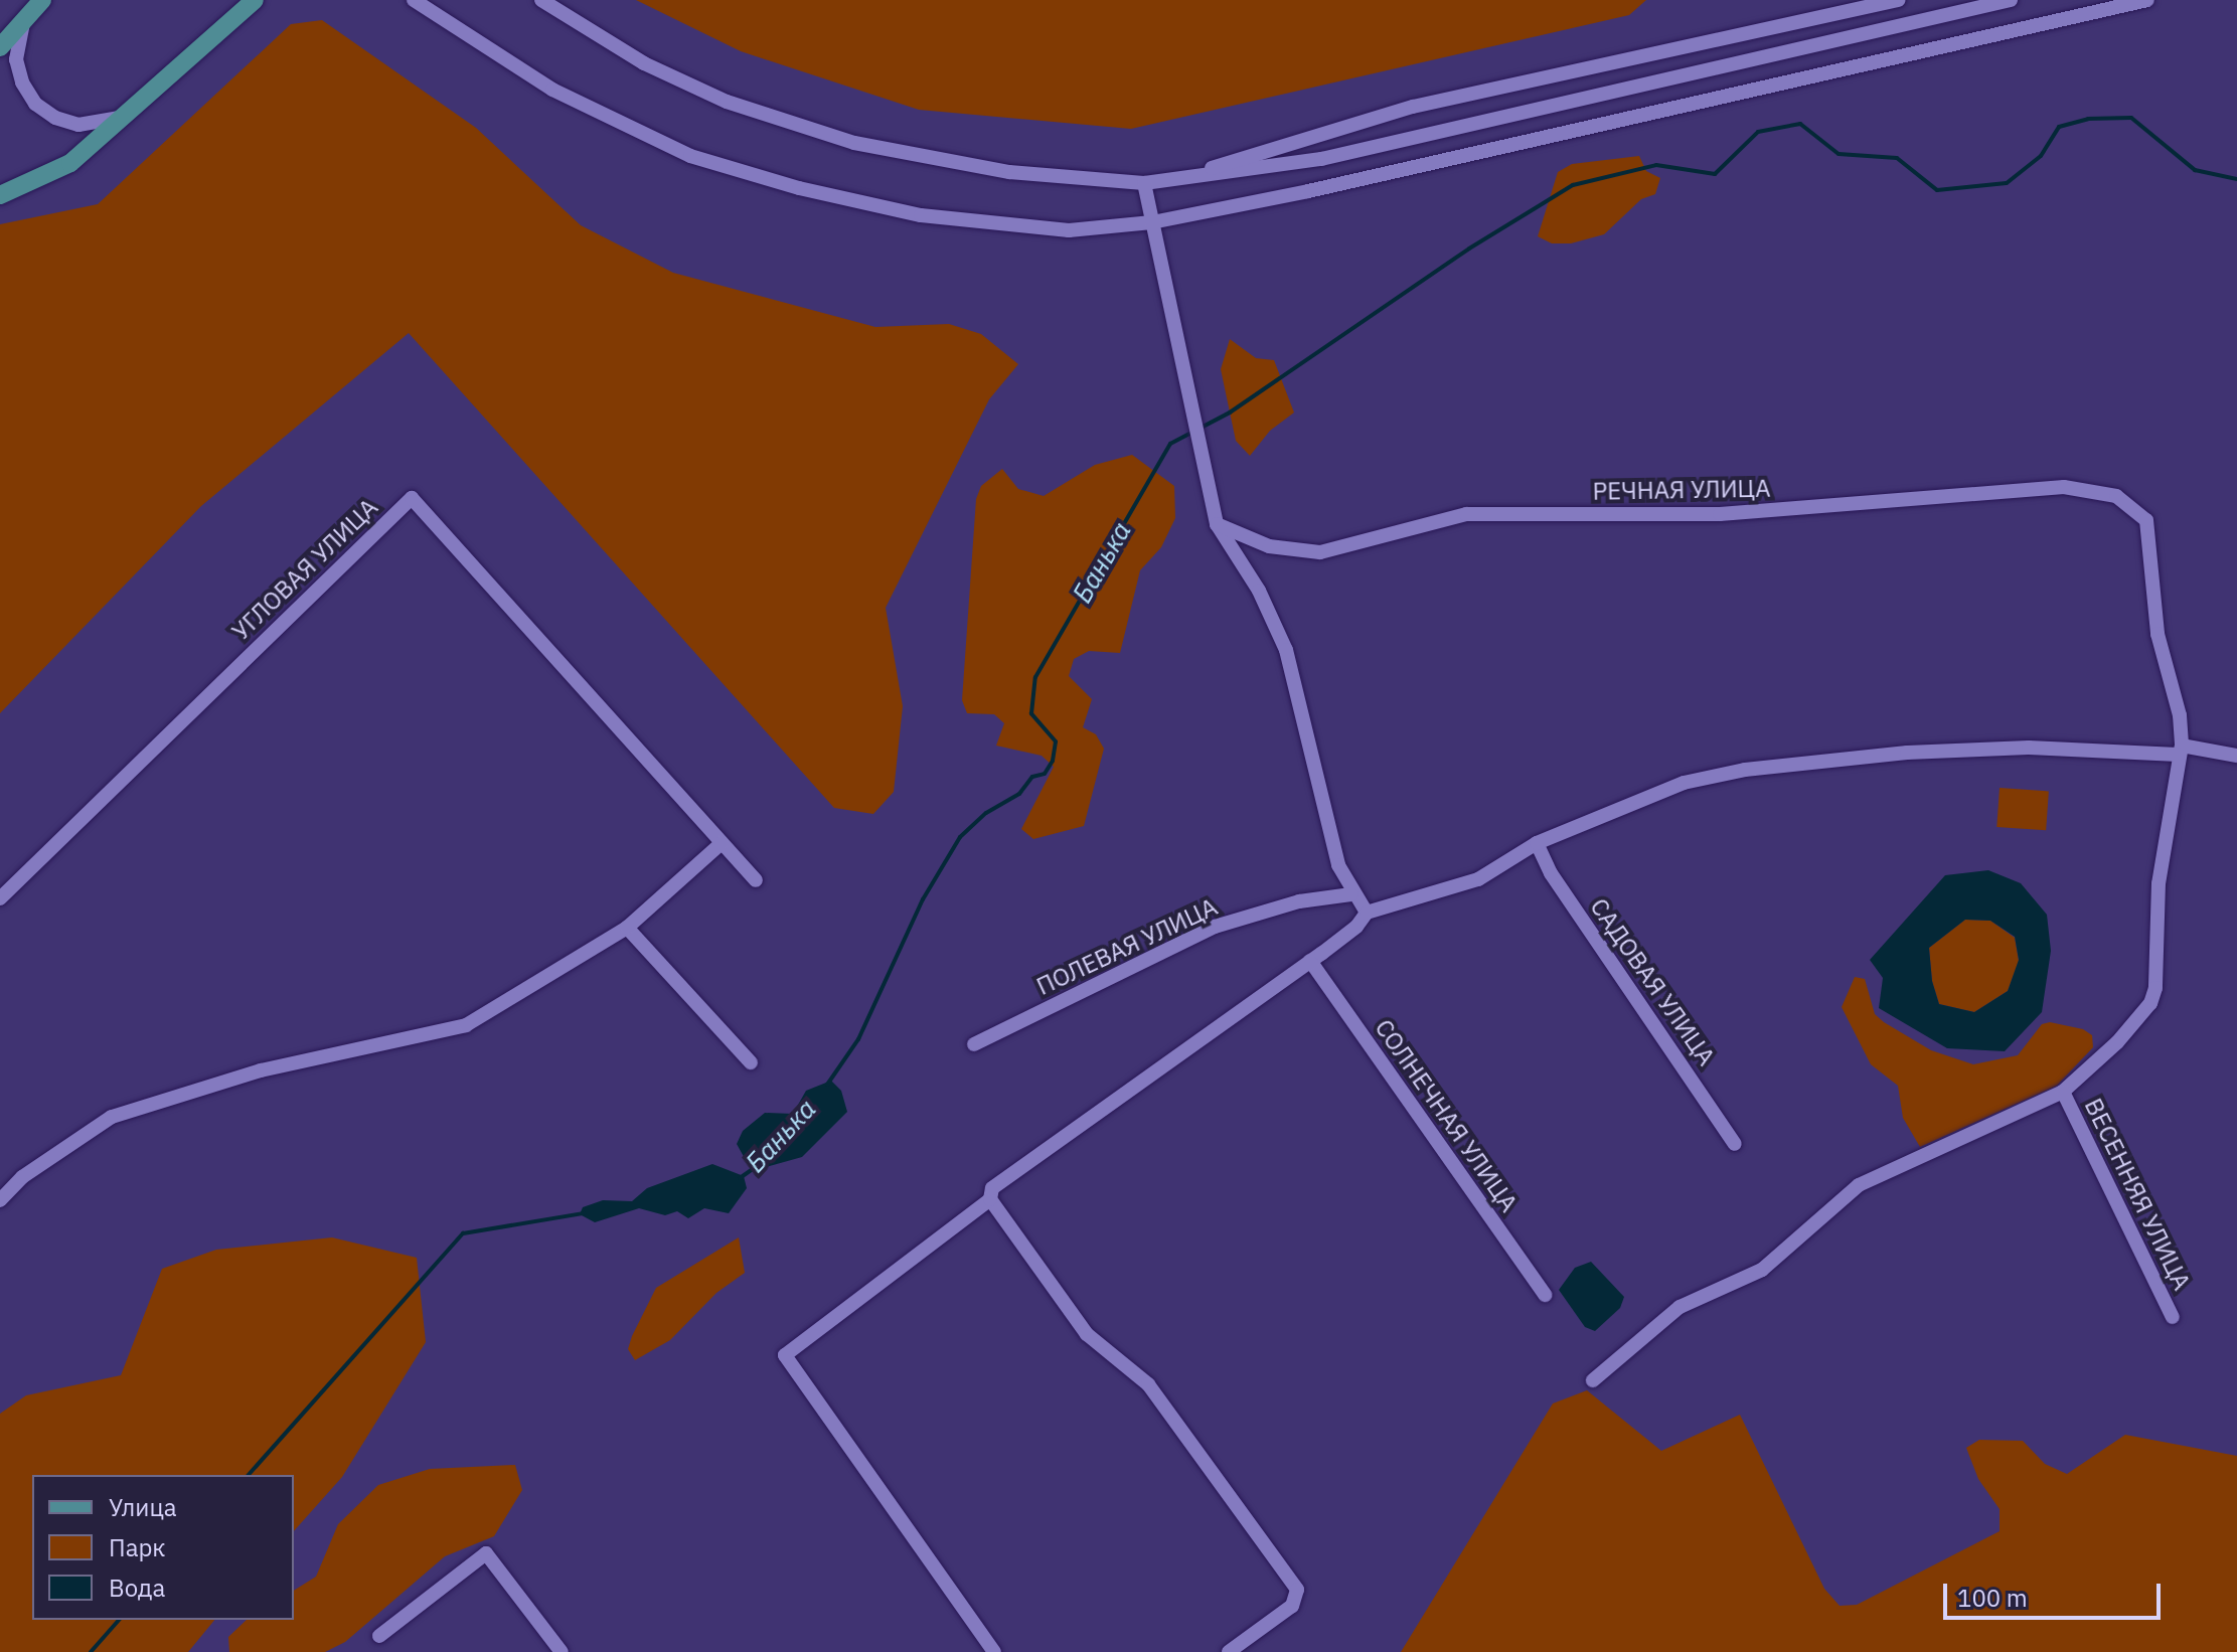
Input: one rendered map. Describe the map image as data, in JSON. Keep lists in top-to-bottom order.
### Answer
{
  "streets": {
    "street": [
      "РЕЧНАЯ УЛИЦА",
      "УГЛОВАЯ УЛИЦА",
      "ПОЛЕВАЯ УЛИЦА",
      "САДОВАЯ УЛИЦА",
      "СОЛНЕЧНАЯ УЛИЦА",
      "ВЕСЕННЯЯ УЛИЦА"
    ]
  },
  "water": ["Банька"],
  "legend": ["Улица", "Парк", "Вода"],
  "scale_bar": "100 m"
}
